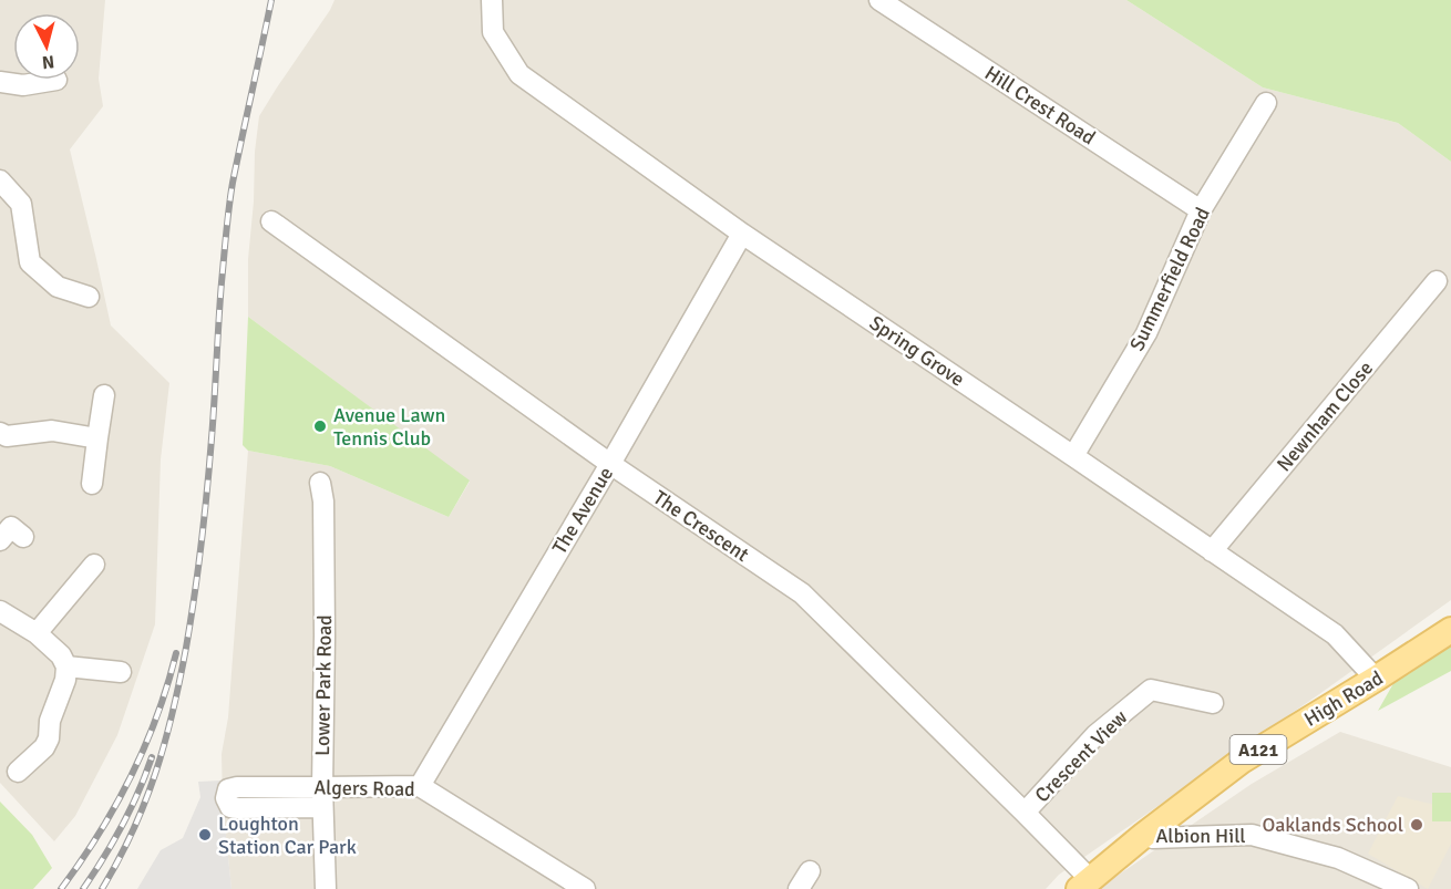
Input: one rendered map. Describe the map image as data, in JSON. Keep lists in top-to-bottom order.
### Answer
{
  "streets": {
    "main road": ["High Road", "A121"],
    "street": [
      "Hill Crest Road",
      "Summerfield Road",
      "Spring Grove",
      "Newnham Close",
      "The Avenue",
      "The Crescent",
      "Lower Park Road",
      "Crescent View",
      "Algers Road",
      "Albion Hill"
    ]
  },
  "crossings": [
    ["Hill Crest Road", "Summerfield Road"],
    ["Summerfield Road", "Spring Grove"],
    ["Spring Grove", "Newnham Close"],
    ["Spring Grove", "The Avenue"],
    ["Spring Grove", "High Road"],
    ["The Avenue", "The Crescent"],
    ["The Avenue", "Algers Road"],
    ["The Crescent", "High Road"],
    ["The Crescent", "Crescent View"],
    ["Lower Park Road", "Algers Road"],
    ["High Road", "Albion Hill"]
  ],
  "places": ["Avenue Lawn Tennis Club", "Oaklands School", "Loughton Station Car Park"],
  "north": "bottom"
}
